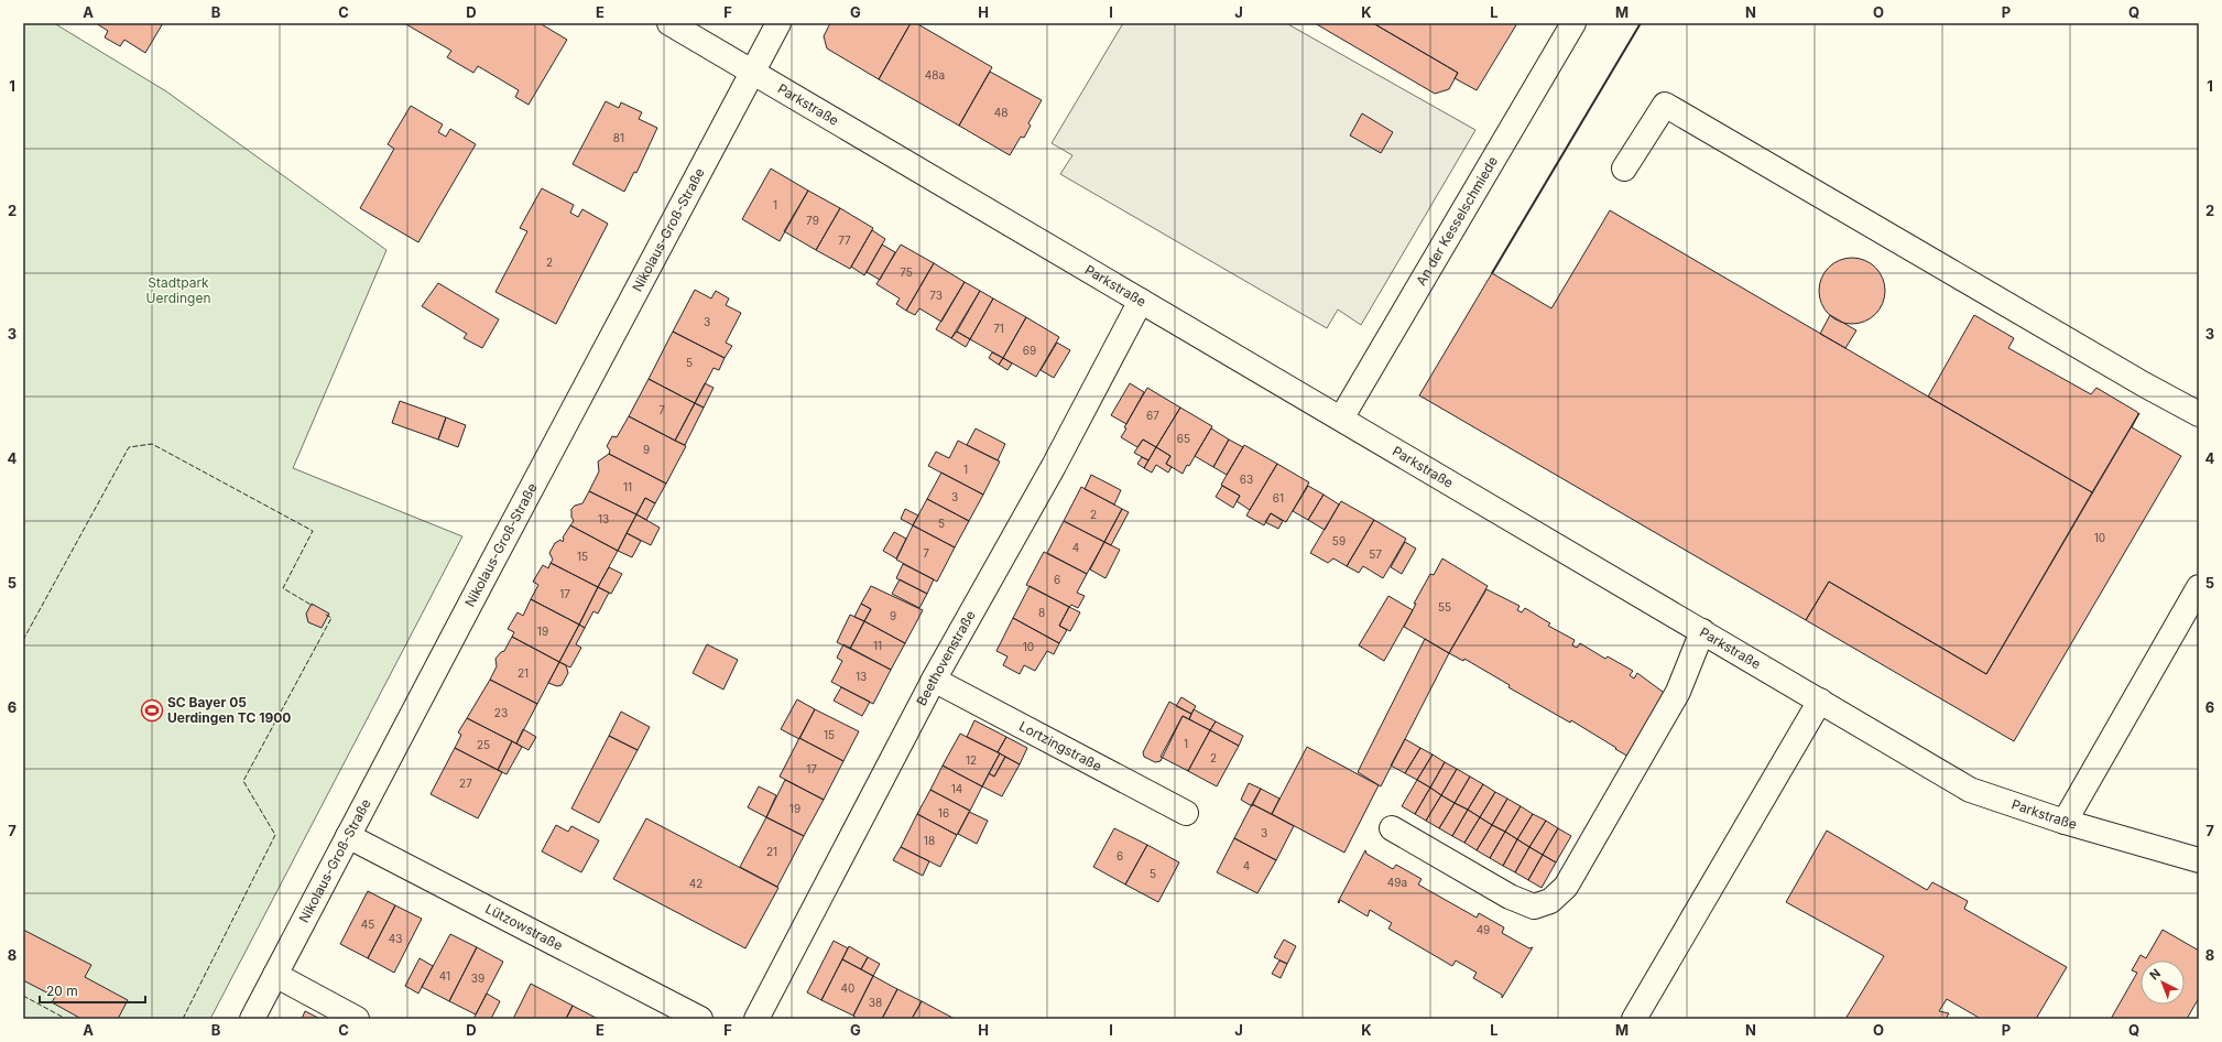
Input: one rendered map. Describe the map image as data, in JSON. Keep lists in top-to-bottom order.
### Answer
{
  "streets": {
    "street": [
      "Parkstraße",
      "An der Kesselschmiede",
      "Nikolaus-Groß-Straße",
      "Beethovenstraße",
      "Lortzingstraße",
      "Lützowstraße"
    ]
  },
  "crossings": [
    ["Parkstraße", "An der Kesselschmiede"],
    ["Parkstraße", "Nikolaus-Groß-Straße"],
    ["Parkstraße", "Beethovenstraße"],
    ["Nikolaus-Groß-Straße", "Lützowstraße"],
    ["Beethovenstraße", "Lortzingstraße"]
  ],
  "parks": ["Stadtpark Uerdingen"],
  "places": {
    "sports": ["SC Bayer 05 Uerdingen TC 1900"]
  },
  "house_numbers": [
    "48a",
    "48",
    "81",
    "1",
    "79",
    "77",
    "2",
    "75",
    "73",
    "3",
    "71",
    "69",
    "5",
    "7",
    "67",
    "65",
    "9",
    "1",
    "63",
    "11",
    "3",
    "61",
    "2",
    "13",
    "5",
    "10",
    "59",
    "4",
    "7",
    "57",
    "15",
    "6",
    "17",
    "55",
    "8",
    "9",
    "19",
    "11",
    "10",
    "21",
    "13",
    "23",
    "15",
    "1",
    "25",
    "2",
    "12",
    "17",
    "27",
    "14",
    "19",
    "16",
    "3",
    "18",
    "21",
    "6",
    "4",
    "5",
    "49a",
    "42",
    "45",
    "49",
    "43",
    "41",
    "39",
    "40",
    "38"
  ],
  "scale_bar": "20 m",
  "north": "top left",
  "grid": {
    "columns": [
      "A",
      "B",
      "C",
      "D",
      "E",
      "F",
      "G",
      "H",
      "I",
      "J",
      "K",
      "L",
      "M",
      "N",
      "O",
      "P",
      "Q"
    ],
    "rows": [
      "1",
      "2",
      "3",
      "4",
      "5",
      "6",
      "7",
      "8"
    ]
  }
}
